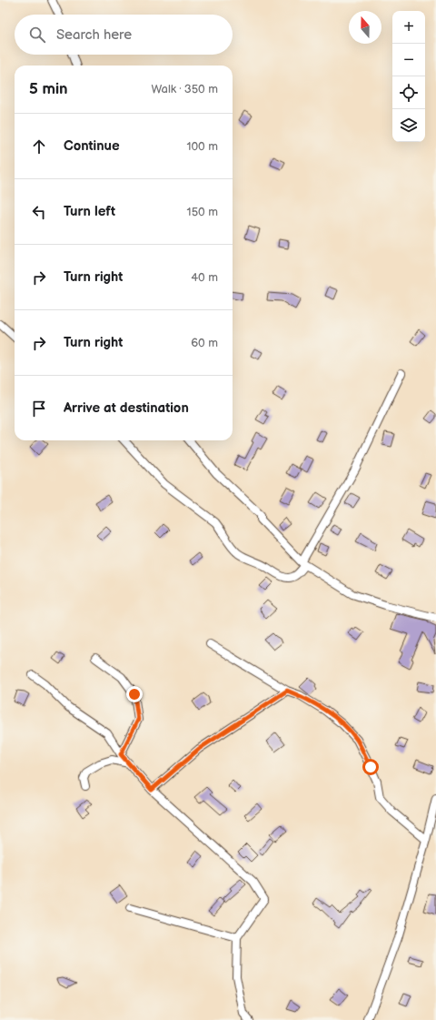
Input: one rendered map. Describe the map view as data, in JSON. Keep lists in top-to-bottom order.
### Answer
{
  "north": "top",
  "page": {
    "map_buttons": ["+", "−"],
    "search": "Search here",
    "heading": ["5 min", "Walk · 350 m"],
    "list": [
      ["Continue", "100 m"],
      ["Turn left", "150 m"],
      ["Turn right", "40 m"],
      ["Turn right", "60 m"],
      "Arrive at destination"
    ]
  }
}
